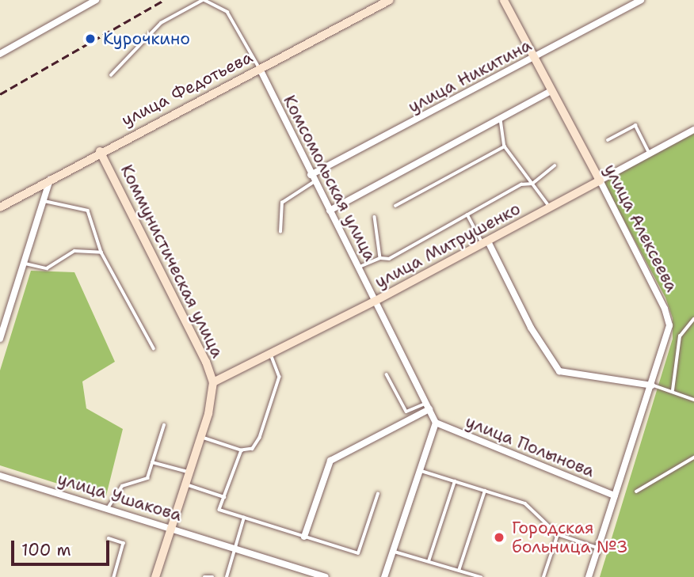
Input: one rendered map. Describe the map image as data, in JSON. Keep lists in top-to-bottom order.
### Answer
{
  "streets": {
    "main road": [
      "улица Федотьева",
      "улица Алексеева",
      "улица Митрушенко",
      "Коммунистическая улица"
    ],
    "street": [
      "улица Никитина",
      "Комсомольская улица",
      "улица Полынова",
      "улица Ушакова"
    ]
  },
  "crossings": [
    ["улица Никитина", "Комсомольская улица"],
    ["улица Никитина", "улица Алексеева"],
    ["улица Федотьева", "Комсомольская улица"],
    ["улица Федотьева", "Коммунистическая улица"],
    ["Комсомольская улица", "улица Митрушенко"],
    ["Комсомольская улица", "улица Полынова"],
    ["улица Алексеева", "улица Митрушенко"],
    ["улица Алексеева", "улица Полынова"],
    ["улица Митрушенко", "Коммунистическая улица"],
    ["Коммунистическая улица", "улица Ушакова"]
  ],
  "places": ["Курочкино", "Городская больница №3"],
  "scale_bar": "100 m"
}
